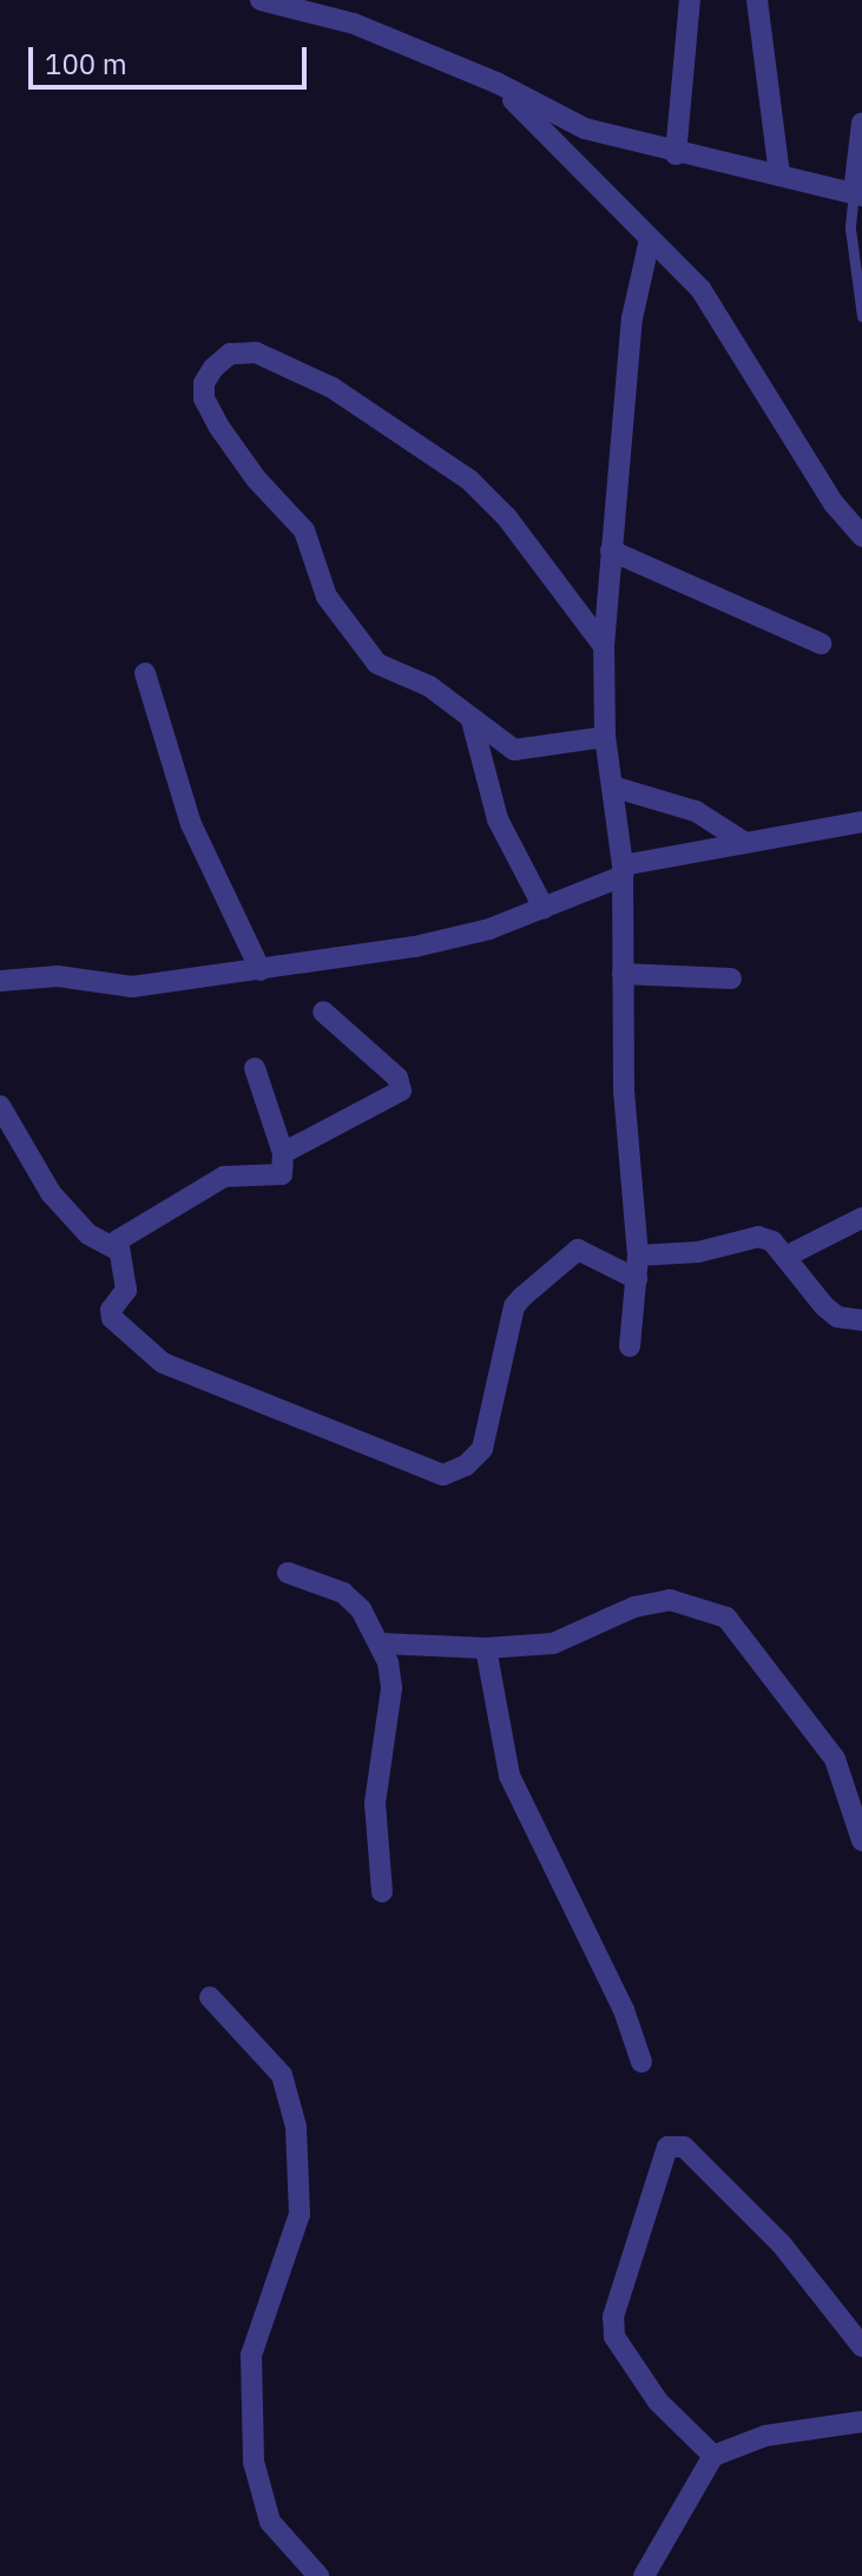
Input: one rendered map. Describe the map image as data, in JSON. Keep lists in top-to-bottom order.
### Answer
{
  "scale_bar": "100 m"
}
